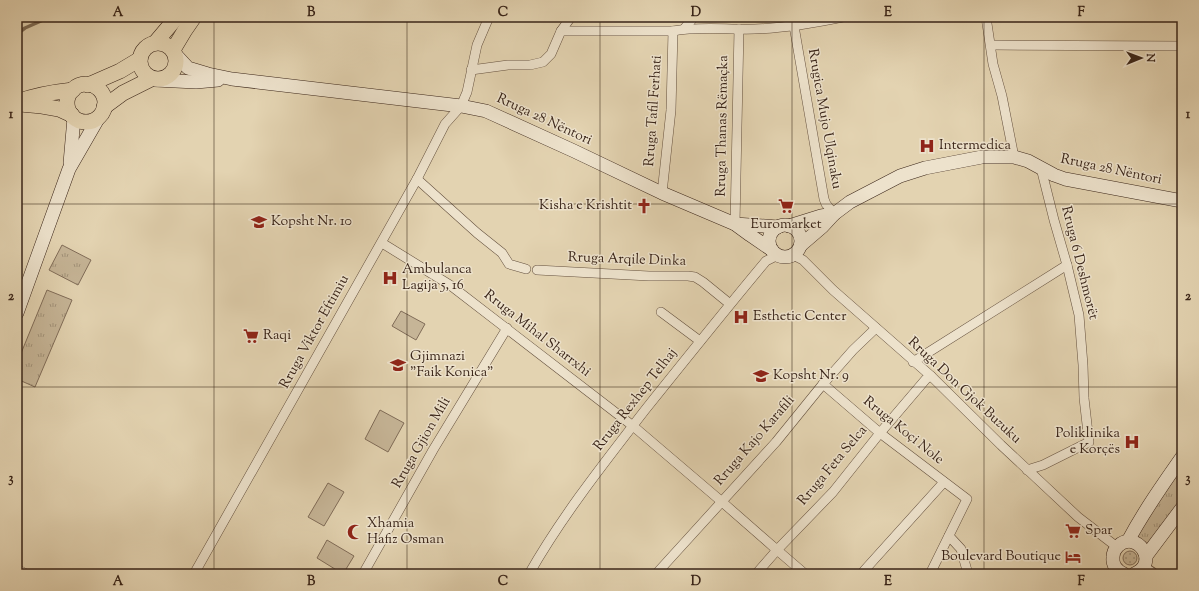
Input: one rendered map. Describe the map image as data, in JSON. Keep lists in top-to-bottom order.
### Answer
{
  "streets": {
    "main road": ["Rruga 28 Nëntori"],
    "street": [
      "Rruga Tafil Ferhati",
      "Rrugica Mujo Ulqinaku",
      "Rruga Thanas Rëmaçka",
      "Rruga Arqile Dinka",
      "Rruga 6 Deshmorët",
      "Rruga Viktor Eftimiu",
      "Rruga Mihal Sharrxhi",
      "Rruga Don Gjok Buzuku",
      "Rruga Rexhep Telhaj",
      "Rruga Koçi Nole",
      "Rruga Kajo Karafili",
      "Rruga Gjion Mili",
      "Rruga Feta Selca"
    ]
  },
  "crossings": [
    ["Rruga Tafil Ferhati", "Rruga 28 Nëntori"],
    ["Rrugica Mujo Ulqinaku", "Rruga 28 Nëntori"],
    ["Rruga 28 Nëntori", "Rruga Thanas Rëmaçka"],
    ["Rruga 28 Nëntori", "Rruga 6 Deshmorët"],
    ["Rruga 28 Nëntori", "Rruga Viktor Eftimiu"],
    ["Rruga 28 Nëntori", "Rruga Don Gjok Buzuku"],
    ["Rruga 28 Nëntori", "Rruga Rexhep Telhaj"],
    ["Rruga Arqile Dinka", "Rruga Rexhep Telhaj"],
    ["Rruga 6 Deshmorët", "Rruga Don Gjok Buzuku"],
    ["Rruga Viktor Eftimiu", "Rruga Mihal Sharrxhi"],
    ["Rruga Mihal Sharrxhi", "Rruga Rexhep Telhaj"],
    ["Rruga Mihal Sharrxhi", "Rruga Kajo Karafili"],
    ["Rruga Mihal Sharrxhi", "Rruga Gjion Mili"],
    ["Rruga Mihal Sharrxhi", "Rruga Feta Selca"],
    ["Rruga Don Gjok Buzuku", "Rruga Rexhep Telhaj"],
    ["Rruga Don Gjok Buzuku", "Rruga Kajo Karafili"],
    ["Rruga Don Gjok Buzuku", "Rruga Feta Selca"],
    ["Rruga Koçi Nole", "Rruga Kajo Karafili"],
    ["Rruga Koçi Nole", "Rruga Feta Selca"]
  ],
  "places": {
    "hospital": [
      "Intermedica",
      "Ambulanca Lagija 5, 16",
      "Esthetic Center",
      "Poliklinika e Korçës"
    ],
    "church": ["Kisha e Krishtit"],
    "supermarket": ["Euromarket", "Raqi", "Spar"],
    "school or university": ["Kopsht Nr. 10", "Gjimnazi \"Faik Konica\"", "Kopsht Nr. 9"],
    "mosque": ["Xhamia Hafiz Osman"],
    "hotel": ["Boulevard Boutique"]
  },
  "north": "right",
  "grid": {
    "columns": [
      "A",
      "B",
      "C",
      "D",
      "E",
      "F"
    ],
    "rows": ["1", "2", "3"]
  }
}
